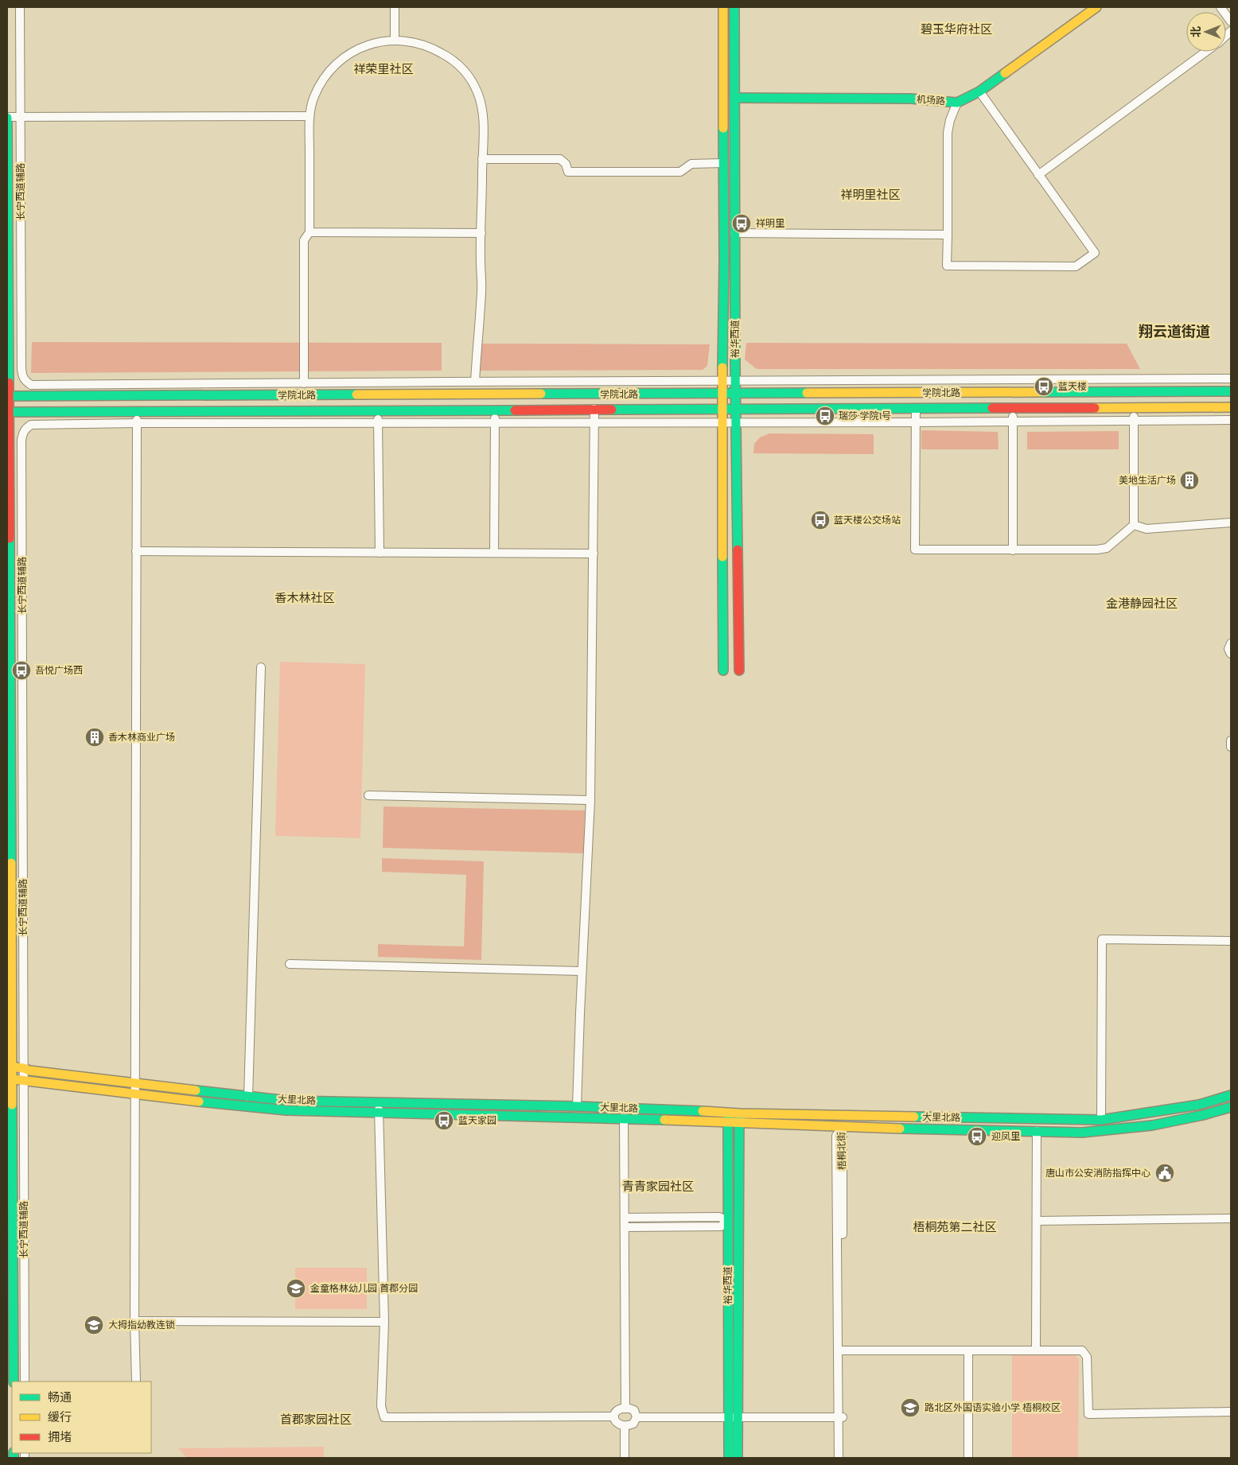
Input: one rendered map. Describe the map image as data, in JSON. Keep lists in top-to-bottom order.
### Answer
{
  "streets": {
    "main road": [
      "机场路",
      "裕华西道",
      "学院北路",
      "大里北路"
    ],
    "street": ["长宁西道辅路", "梧桐北街"]
  },
  "crossings": [
    ["机场路", "裕华西道"],
    ["长宁西道辅路", "大里北路"],
    ["裕华西道", "学院北路"],
    ["裕华西道", "大里北路"],
    ["大里北路", "梧桐北街"]
  ],
  "districts": [
    "碧玉华府社区",
    "祥荣里社区",
    "祥明里社区",
    "翔云道街道",
    "香木林社区",
    "金港静园社区",
    "青青家园社区",
    "梧桐苑第二社区",
    "首郡家园社区"
  ],
  "places": {
    "bus stop": [
      "祥明里",
      "蓝天楼",
      "瑞莎·学院1号",
      "蓝天楼公交场站",
      "吾悦广场西",
      "蓝天家园",
      "迎凤里"
    ],
    "building": ["美地生活广场", "香木林商业广场"],
    "public building": ["唐山市公安消防指挥中心"],
    "school or university": ["金童格林幼儿园 首郡分园", "大拇指幼教连锁", "路北区外国语实验小学 梧桐校区"]
  },
  "legend": ["畅通", "缓行", "拥堵"],
  "north": "left"
}
